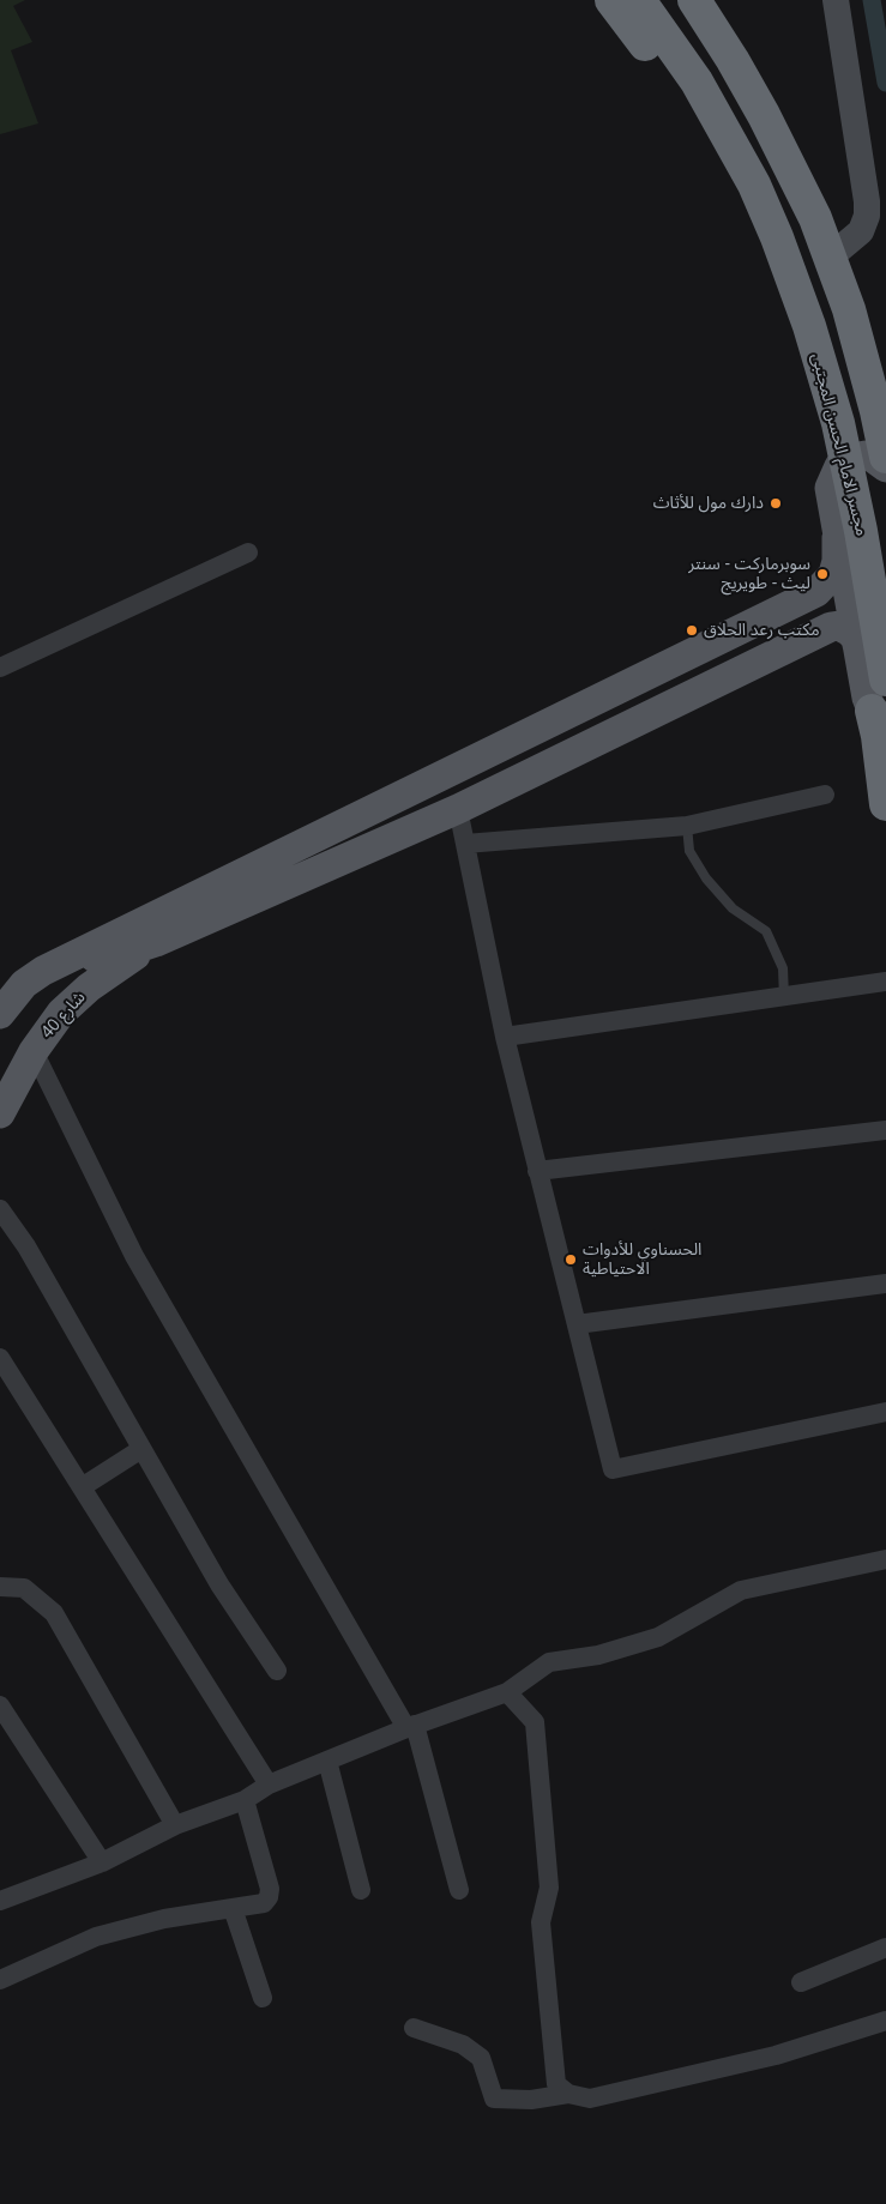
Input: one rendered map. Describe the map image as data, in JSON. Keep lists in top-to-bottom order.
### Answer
{
  "streets": {
    "highway": ["مجسر الامام الحسن المجتبى"],
    "main road": ["شارع 40"]
  },
  "places": [
    "دارك مول للأثاث",
    "سوبرماركت - سنتر ليث - طويريج",
    "مكتب رعد الحلاق",
    "الحسناوي للأدوات الاحتياطية"
  ]
}
